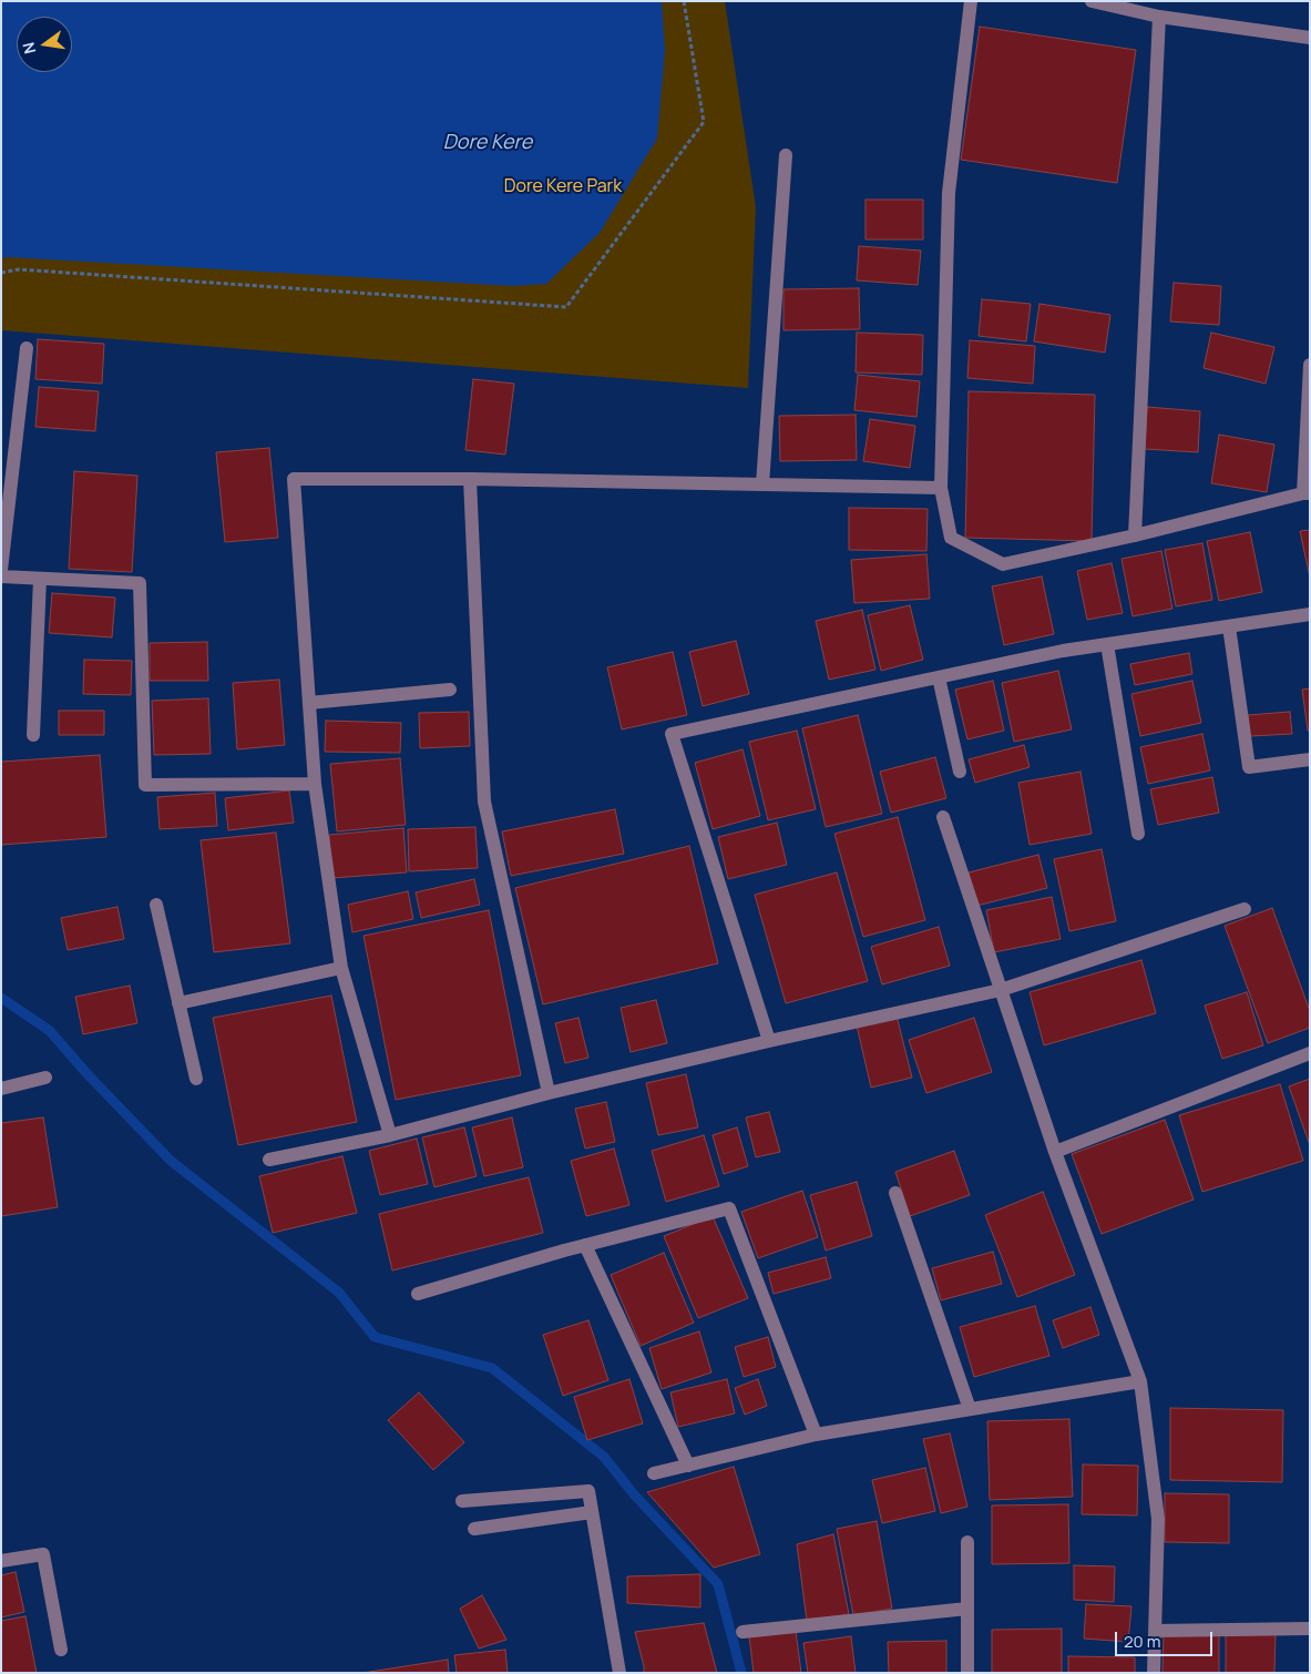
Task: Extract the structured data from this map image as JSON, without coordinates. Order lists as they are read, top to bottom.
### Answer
{
  "water": ["Dore Kere"],
  "parks": ["Dore Kere Park"],
  "scale_bar": "20 m",
  "north": "left"
}
